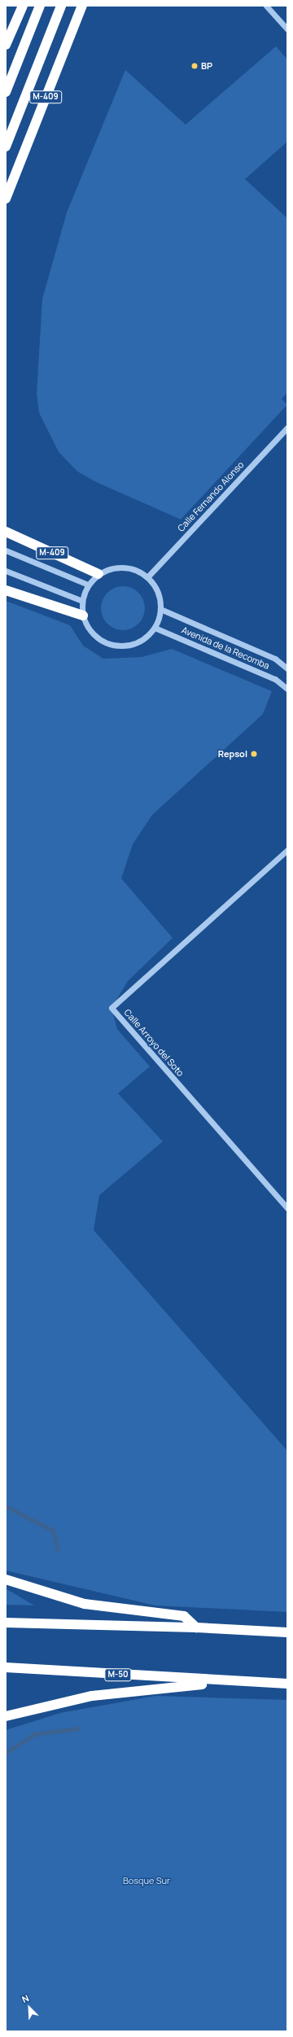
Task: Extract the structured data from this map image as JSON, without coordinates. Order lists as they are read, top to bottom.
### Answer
{
  "streets": {
    "highway": ["M-409", "M-50"],
    "street": ["Calle Fernando Alonso", "Avenida de la Recomba", "Calle Arroyo del Soto"]
  },
  "crossings": [
    ["M-409", "Calle Fernando Alonso"],
    ["M-409", "Avenida de la Recomba"],
    ["Calle Fernando Alonso", "Avenida de la Recomba"]
  ],
  "parks": ["Bosque Sur"],
  "places": ["BP", "Repsol"],
  "north": "top left"
}
